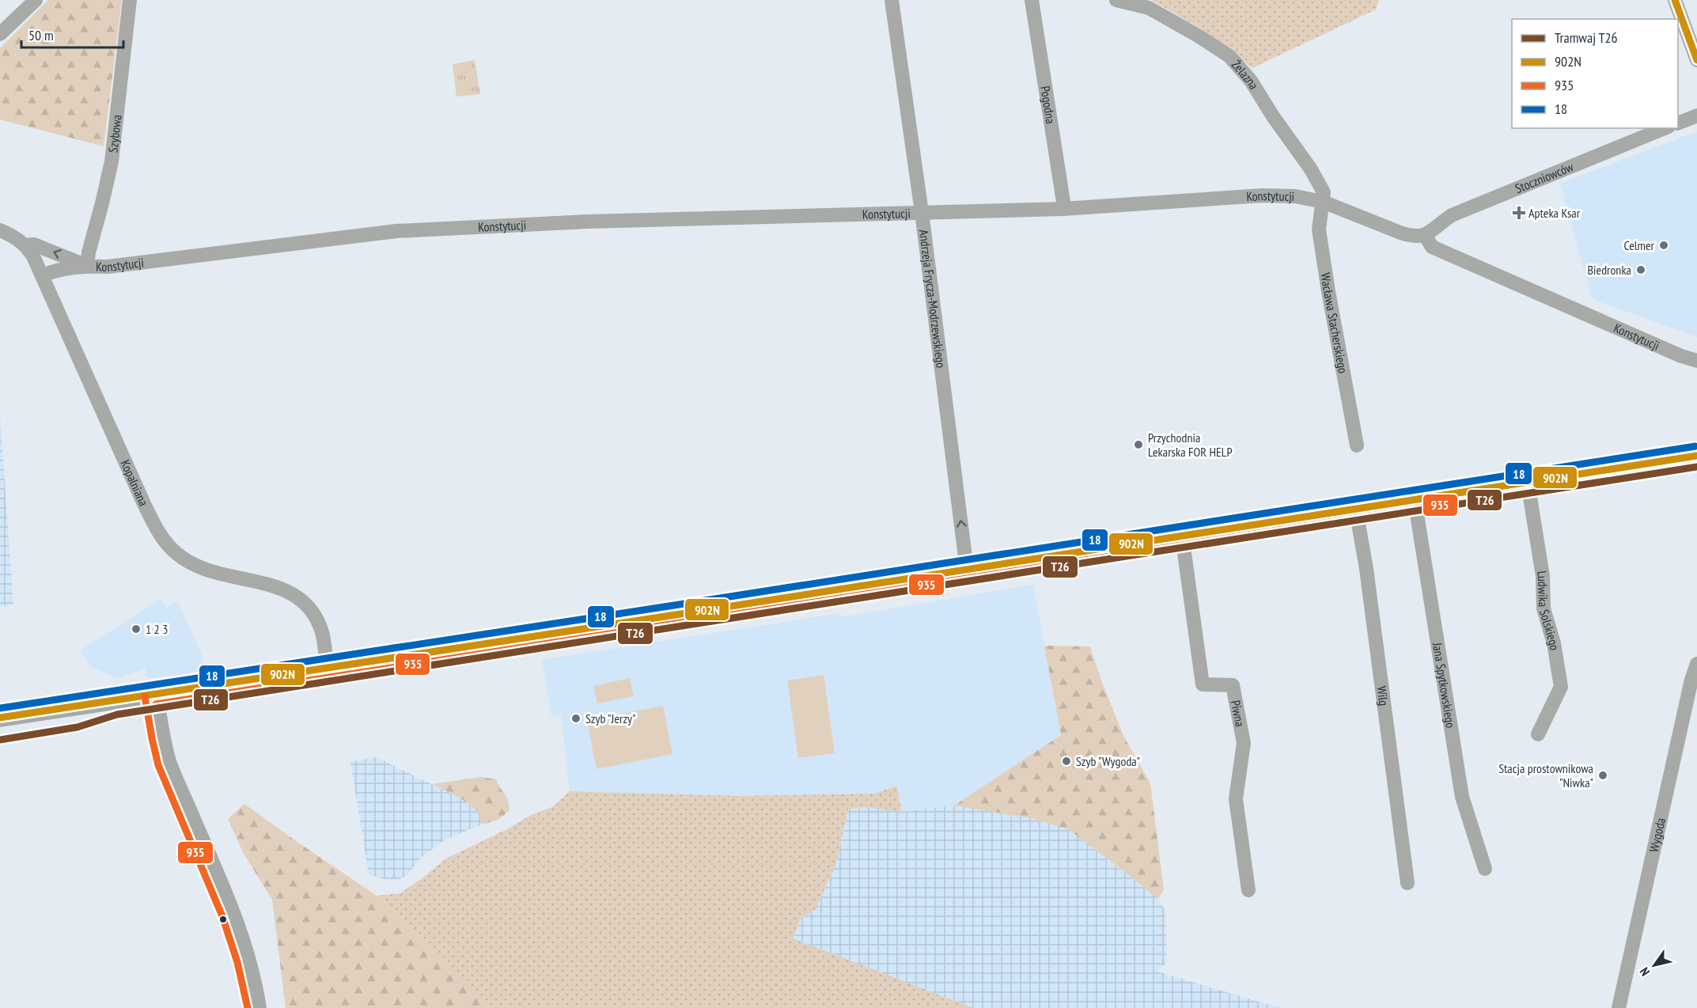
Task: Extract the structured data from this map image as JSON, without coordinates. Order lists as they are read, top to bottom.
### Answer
{
  "streets": {
    "street": [
      "Żelazna",
      "Pogodna",
      "Szybowa",
      "Stoczniowców",
      "Konstytucji",
      "Andrzeja Frycza-Modrzewskiego",
      "Wacława Stacherskiego",
      "Kopalniana",
      "Ludwika Solskiego",
      "Jana Spytkowskiego",
      "Wilg",
      "Piwna",
      "Wygoda"
    ]
  },
  "crossings": [
    ["Żelazna", "Konstytucji"],
    ["Żelazna", "Wacława Stacherskiego"],
    ["Pogodna", "Konstytucji"],
    ["Szybowa", "Konstytucji"],
    ["Stoczniowców", "Konstytucji"],
    ["Konstytucji", "Andrzeja Frycza-Modrzewskiego"],
    ["Konstytucji", "Wacława Stacherskiego"],
    ["Konstytucji", "Kopalniana"]
  ],
  "one_way": ["Andrzeja Frycza-Modrzewskiego"],
  "places": {
    "health": ["Apteka Ksar"],
    "other": [
      "Celmer",
      "Biedronka",
      "Przychodnia Lekarska FOR HELP",
      "1 2 3",
      "Szyb \"Jerzy\"",
      "Szyb \"Wygoda\"",
      "Stacja prostownikowa \"Niwka\""
    ]
  },
  "lines": [
    "transit line 902N",
    "transit line 18",
    "transit line 935",
    "tram line T26"
  ],
  "legend": [
    "Tramwaj T26",
    "902N",
    "935",
    "18"
  ],
  "scale_bar": "50 m",
  "north": "bottom left"
}
